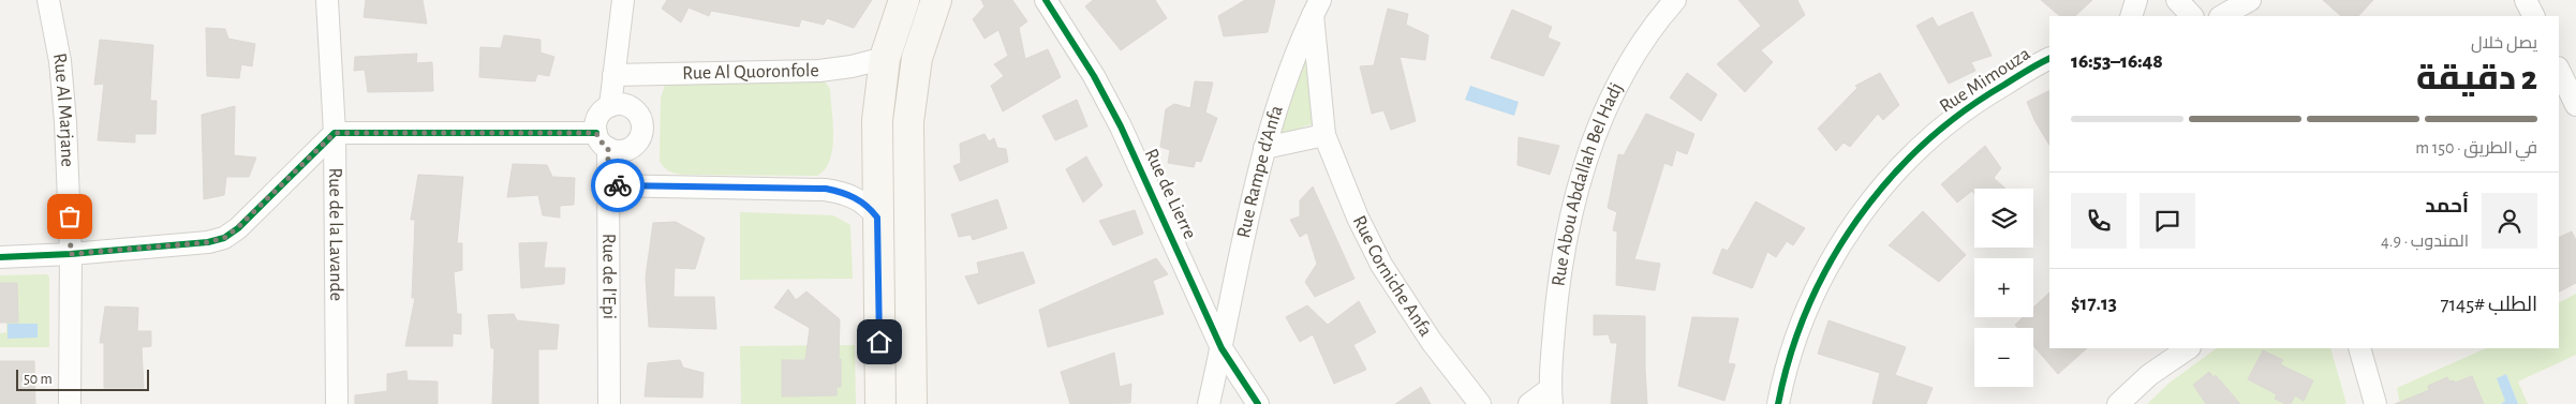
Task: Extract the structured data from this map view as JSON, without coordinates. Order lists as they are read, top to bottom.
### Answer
{
  "streets": {
    "street": [
      "Rue Al Quoronfole",
      "Rue Mimouza",
      "Rue Al Marjane",
      "Rue Rampe d'Anfa",
      "Rue Abou Abdallah Bel Hadj",
      "Rue de Lierre",
      "Rue de la Lavande",
      "Rue Corniche Anfa",
      "Rue de l'Epi"
    ]
  },
  "crossings": [
    ["Rue Rampe d'Anfa", "Rue de Lierre"],
    ["Rue Rampe d'Anfa", "Rue Corniche Anfa"]
  ],
  "scale_bar": "50 m",
  "page": {
    "heading": ["2 دقيقة", "يصل خلال", "16:48–16:53"],
    "panel": [
      "أحمد",
      "المندوب · 4.9",
      "الطلب #7145",
      "$17.13"
    ],
    "bar": "في الطريق · 150 m",
    "map_buttons": ["+", "−"],
    "scale": "50 m"
  }
}
